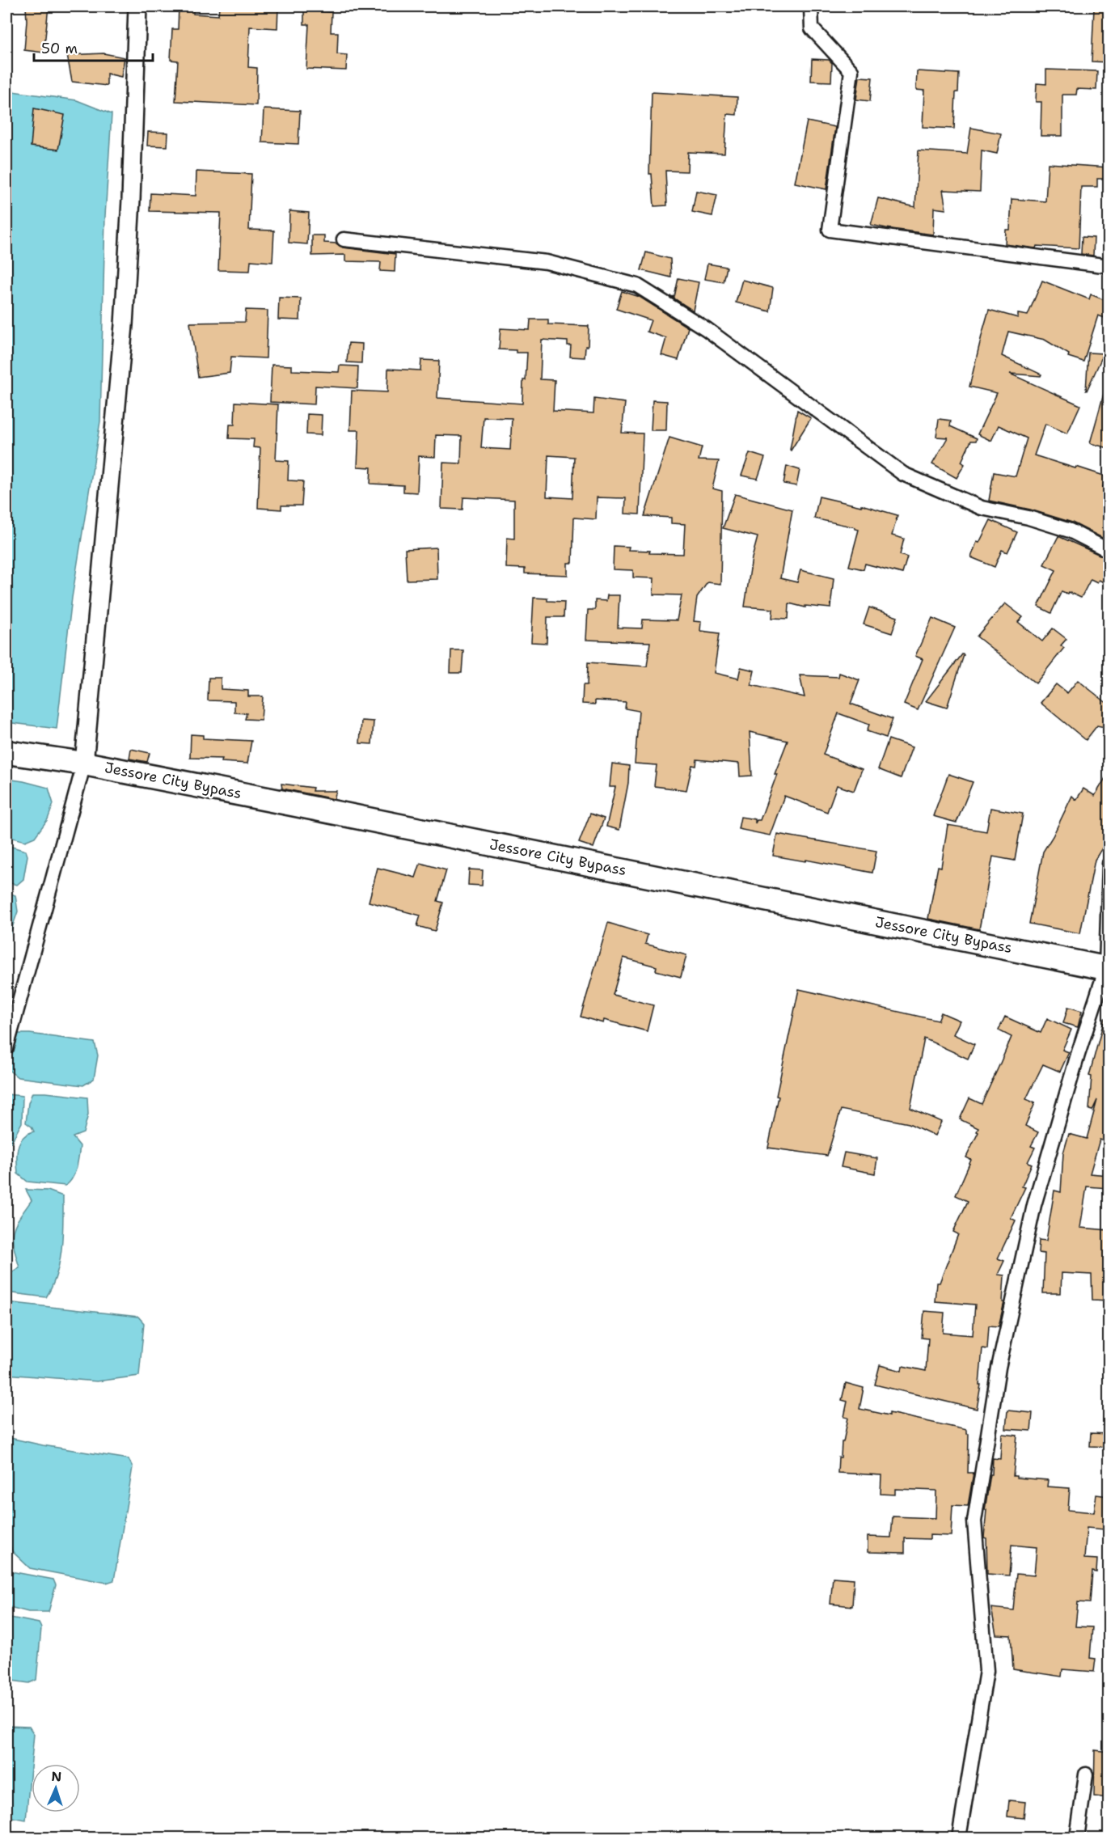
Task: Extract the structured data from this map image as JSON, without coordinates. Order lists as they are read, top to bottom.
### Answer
{
  "streets": {
    "highway": ["Jessore City Bypass"]
  },
  "scale_bar": "50 m",
  "north": "top"
}
